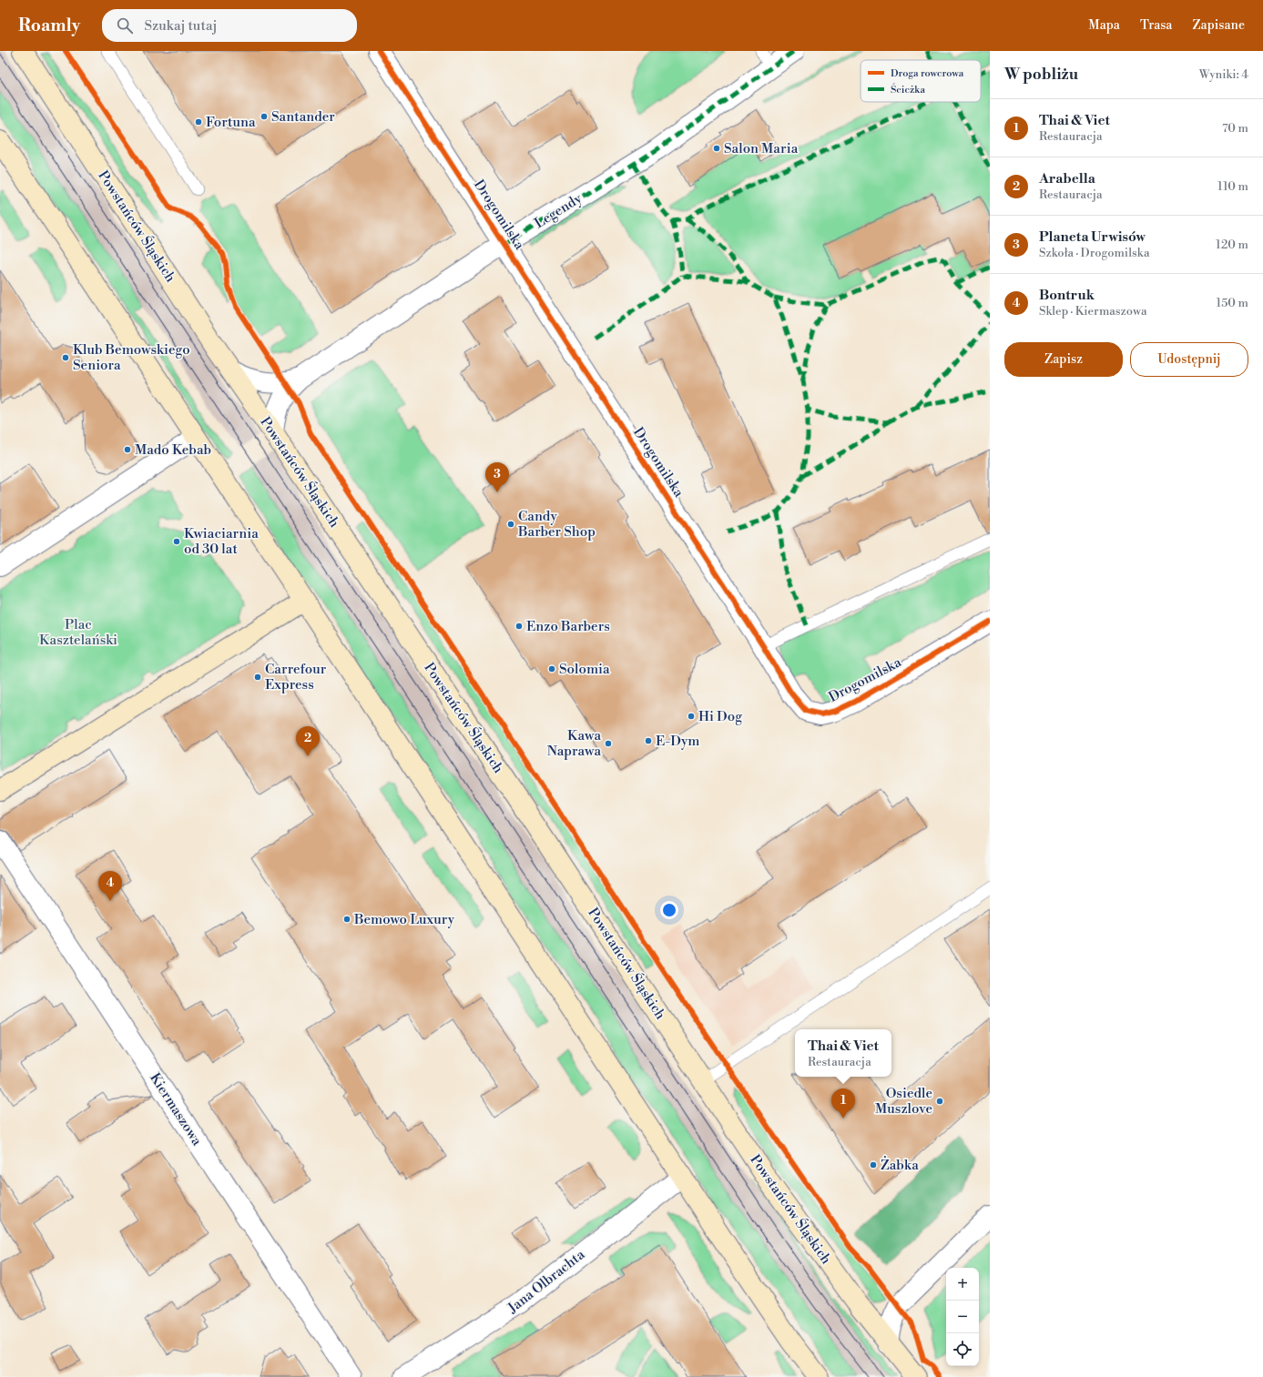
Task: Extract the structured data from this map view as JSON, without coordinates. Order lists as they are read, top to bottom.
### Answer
{
  "streets": {
    "main road": ["Powstańców Śląskich"],
    "street": [
      "Legendy",
      "Drogomilska",
      "Kiermaszowa",
      "Jana Olbrachta"
    ]
  },
  "crossings": [
    ["Legendy", "Drogomilska"],
    ["Legendy", "Powstańców Śląskich"]
  ],
  "parks": ["Plac Kasztelański"],
  "places": [
    "Santander",
    "Fortuna",
    "Salon Maria",
    "Klub Bemowskiego Seniora",
    "Mado Kebab",
    "Candy Barber Shop",
    "Kwiaciarnia od 30 lat",
    "Enzo Barbers",
    "Solomia",
    "Carrefour Express",
    "Hi Dog",
    "E-Dym",
    "Kawa Naprawa",
    "Bemowo Luxury",
    "Osiedle Muszlove",
    "Żabka"
  ],
  "legend": ["Droga rowerowa", "Ścieżka"],
  "page": {
    "header": "Roamly",
    "search": "Szukaj tutaj",
    "nav": ["Mapa", "Trasa", "Zapisane"],
    "heading": ["W pobliżu", "Wyniki: 4"],
    "list": [
      {
        "mark": "1",
        "name": "Thai & Viet",
        "note": "Restauracja",
        "value": "70 m"
      },
      {
        "mark": "2",
        "name": "Arabella",
        "note": "Restauracja",
        "value": "110 m"
      },
      {
        "mark": "3",
        "name": "Planeta Urwisów",
        "note": "Szkoła · Drogomilska",
        "value": "120 m"
      },
      {
        "mark": "4",
        "name": "Bontruk",
        "note": "Sklep · Kiermaszowa",
        "value": "150 m"
      }
    ],
    "buttons": ["Zapisz", "Udostępnij"],
    "pins": [
      "3",
      "2",
      "4",
      "1"
    ],
    "popup": ["Thai & Viet", "Restauracja"],
    "map_buttons": ["+", "−"]
  }
}
